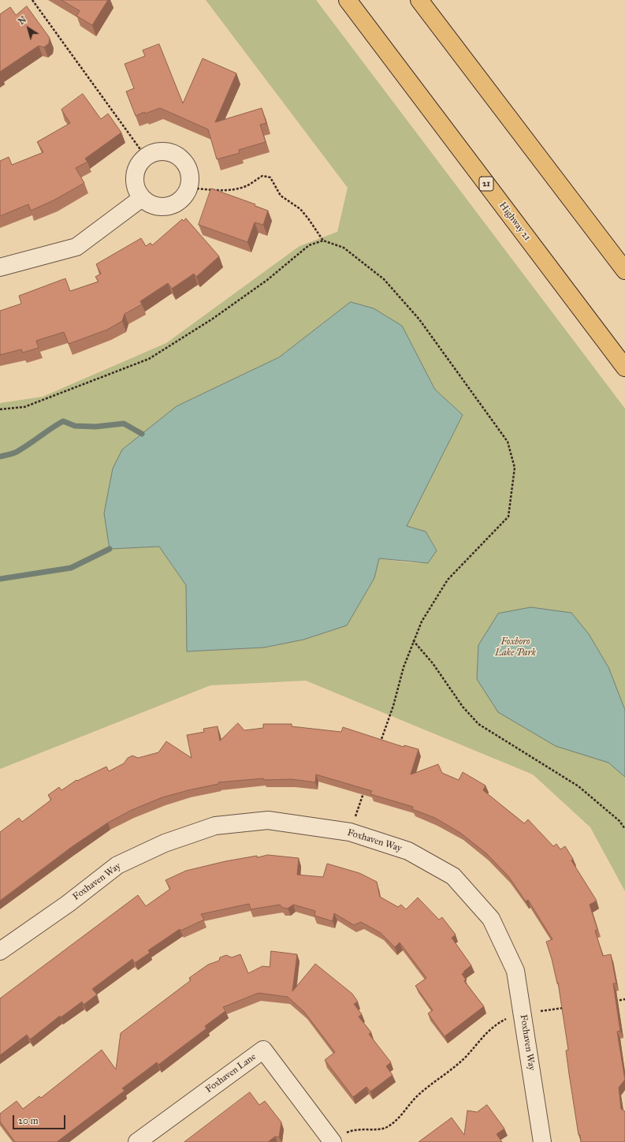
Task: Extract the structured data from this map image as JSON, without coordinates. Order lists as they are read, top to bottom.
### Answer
{
  "streets": {
    "main road": ["21", "Highway 21"],
    "street": ["Foxhaven Way", "Foxhaven Lane"]
  },
  "parks": ["Foxboro Lake Park"],
  "scale_bar": "20 m",
  "north": "top left"
}
